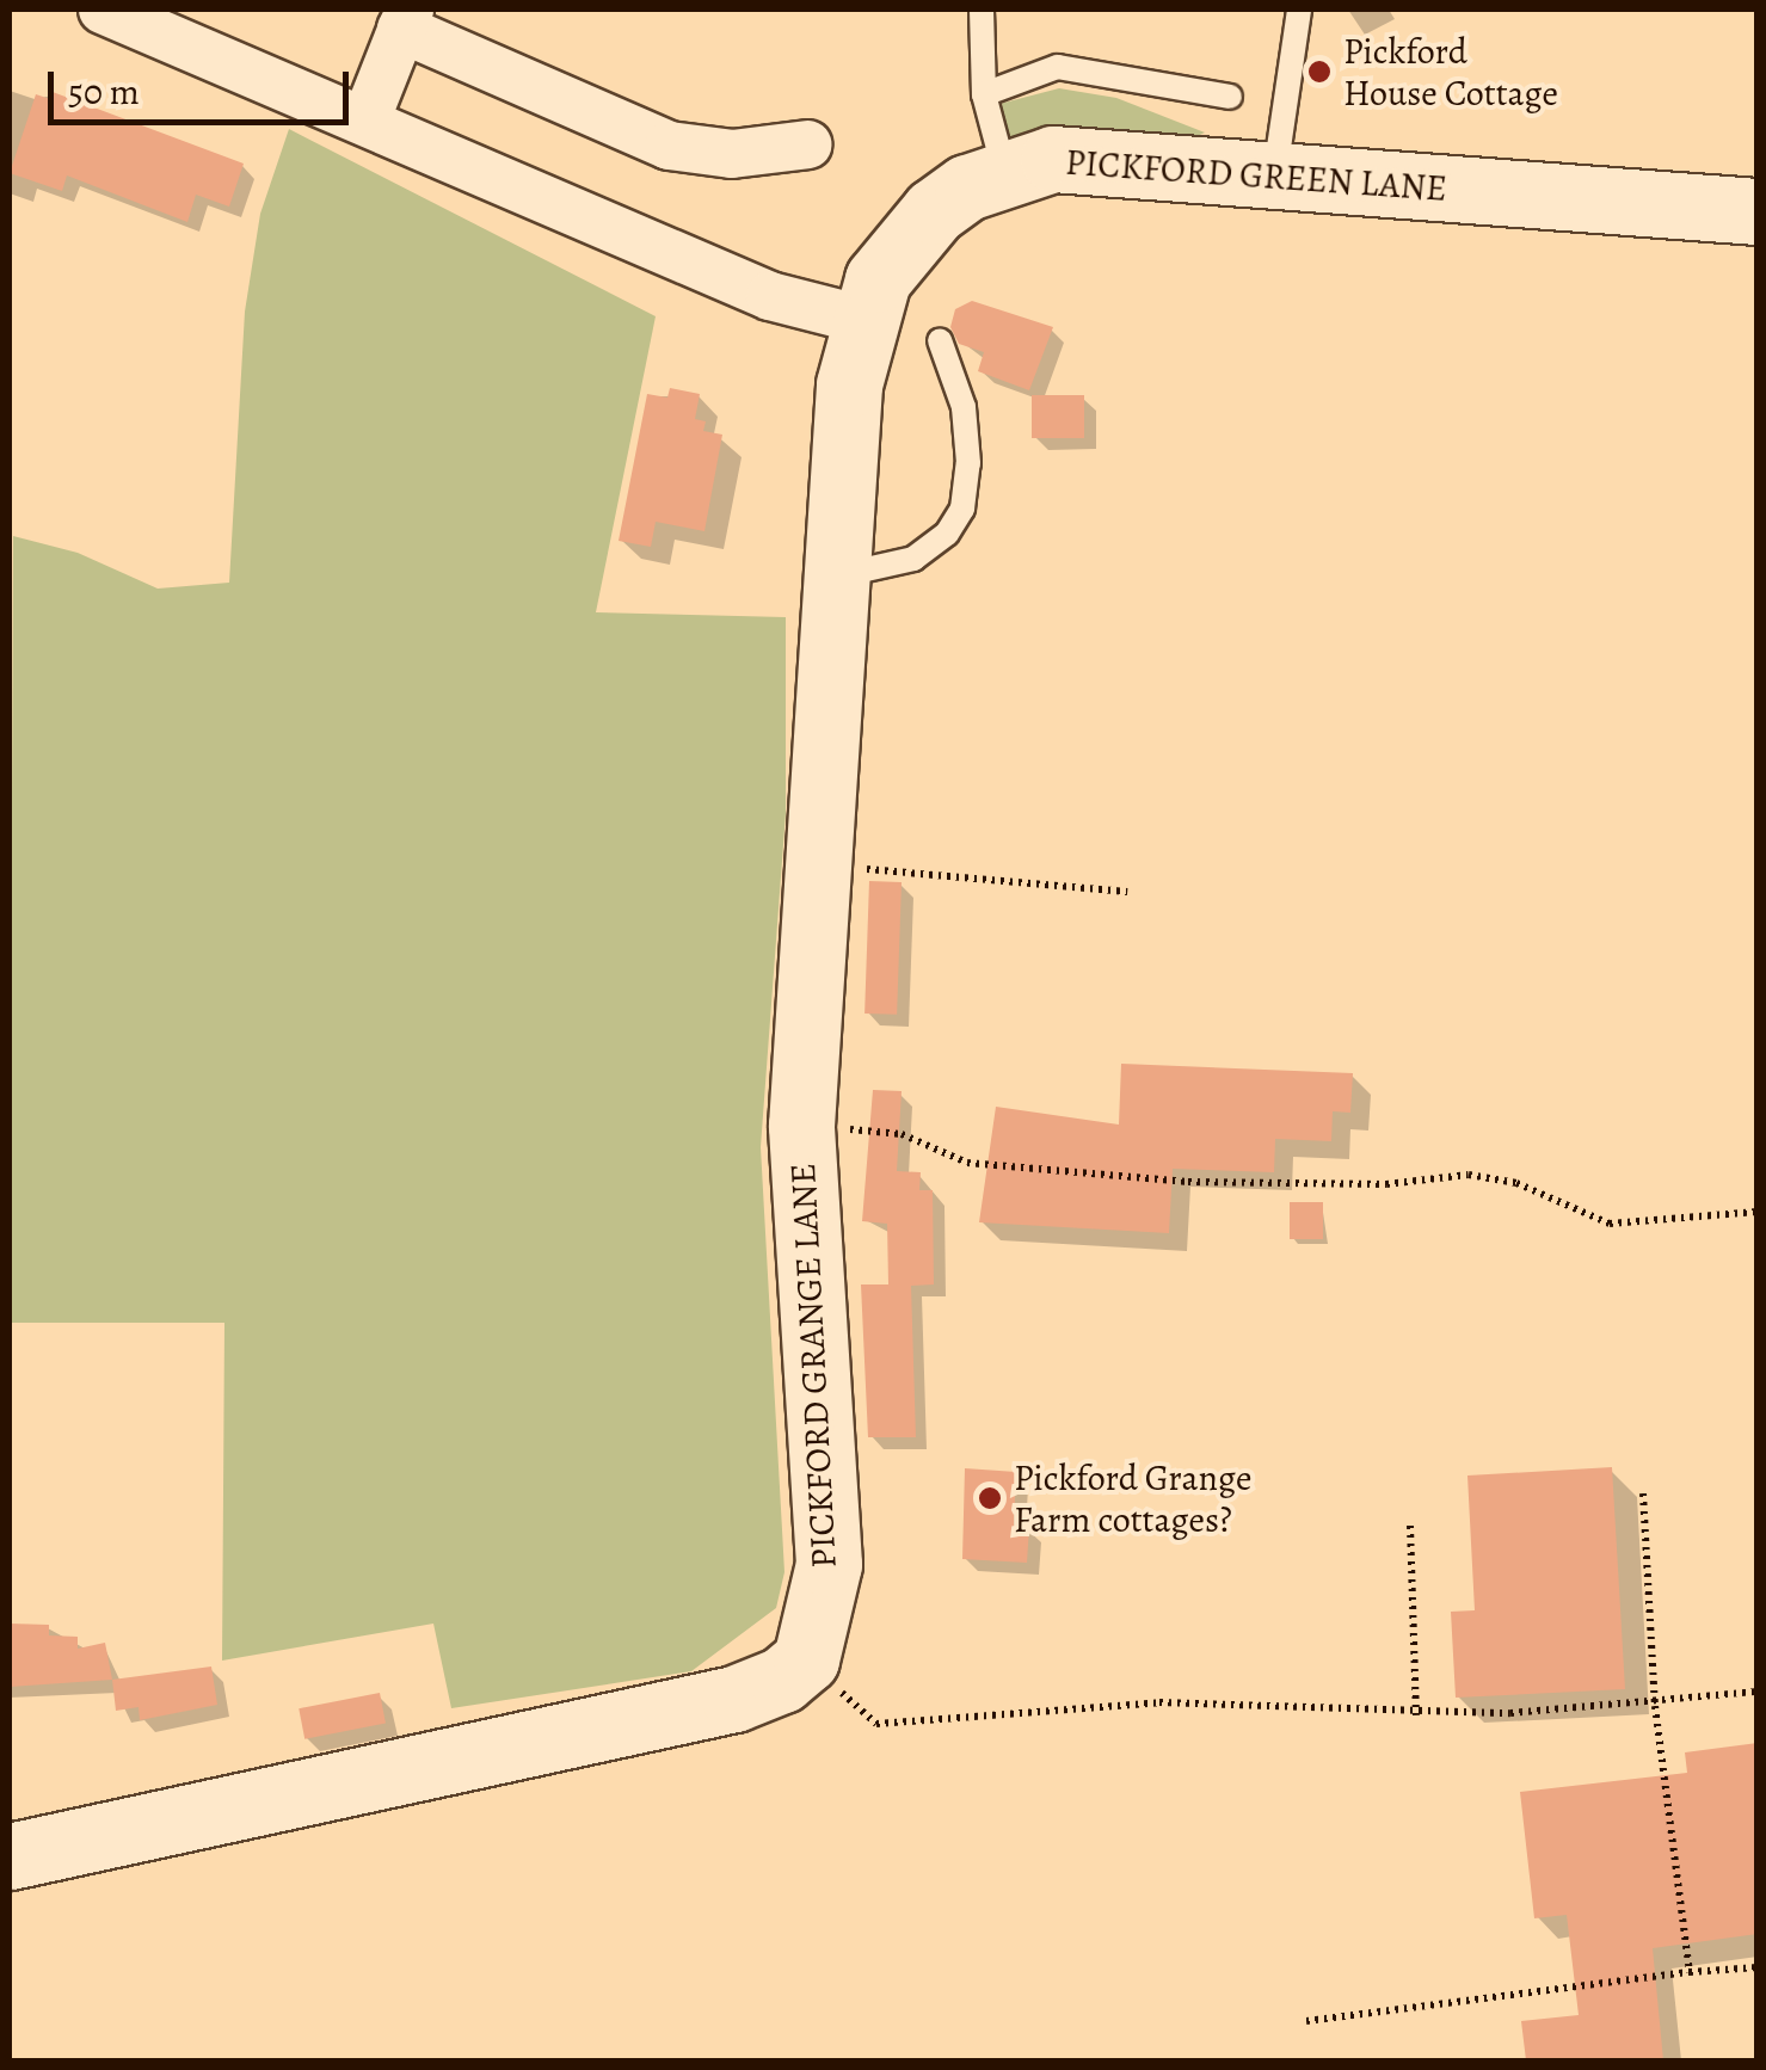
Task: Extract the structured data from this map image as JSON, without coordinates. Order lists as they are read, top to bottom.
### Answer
{
  "streets": {
    "street": ["PICKFORD GREEN LANE", "PICKFORD GRANGE LANE"]
  },
  "crossings": [
    ["PICKFORD GREEN LANE", "PICKFORD GRANGE LANE"]
  ],
  "places": ["Pickford House Cottage", "Pickford Grange Farm cottages?"],
  "scale_bar": "50 m"
}
